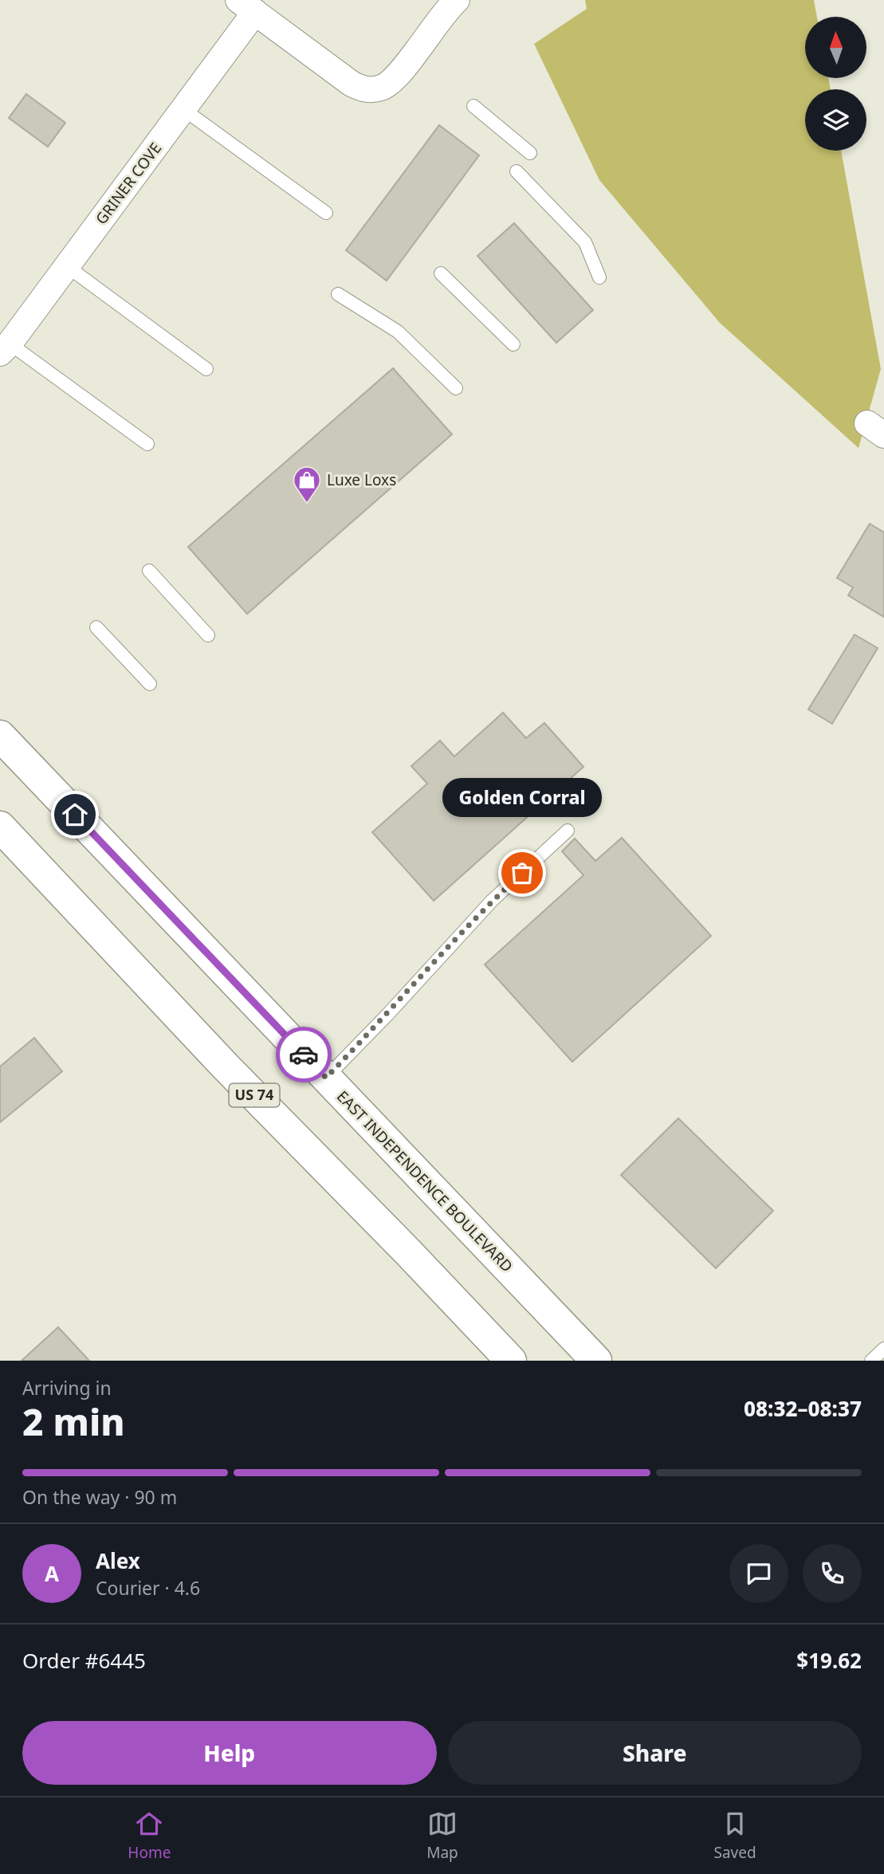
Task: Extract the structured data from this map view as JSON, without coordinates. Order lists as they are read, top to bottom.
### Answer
{
  "streets": {
    "highway": ["US 74", "EAST INDEPENDENCE BOULEVARD"],
    "street": ["GRINER COVE"]
  },
  "places": {
    "shop": ["Luxe Loxs"],
    "other": ["Golden Corral"]
  },
  "north": "top",
  "page": {
    "bubble": "Golden Corral",
    "heading": ["2 min", "Arriving in", "08:32–08:37"],
    "panel": [
      "Alex",
      "Courier · 4.6",
      "Order #6445",
      "$19.62"
    ],
    "bar": "On the way · 90 m",
    "round": "A",
    "buttons": ["Help", "Share"],
    "tabs": ["Home", "Map", "Saved"]
  }
}
